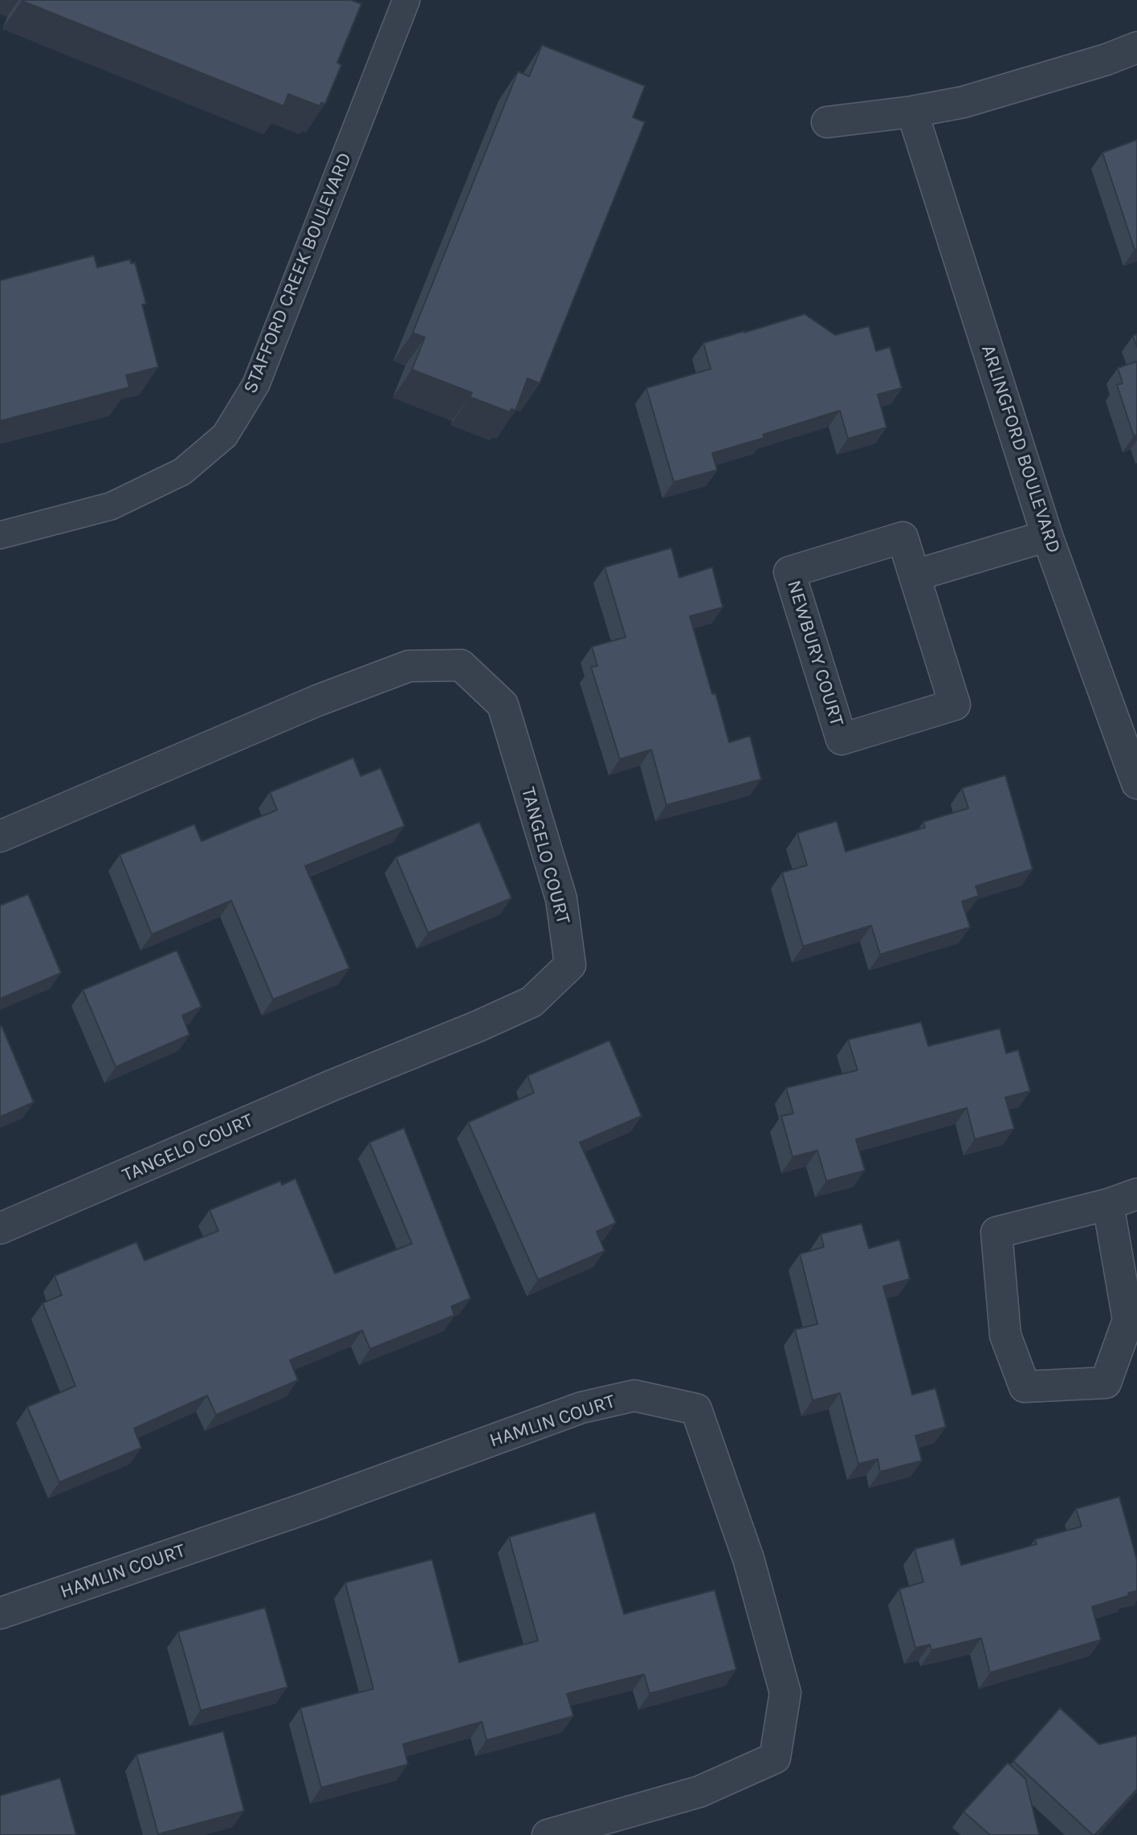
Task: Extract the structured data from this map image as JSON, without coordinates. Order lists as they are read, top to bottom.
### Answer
{
  "streets": {
    "street": [
      "ARLINGFORD BOULEVARD",
      "NEWBURY COURT",
      "TANGELO COURT",
      "HAMLIN COURT"
    ],
    "lane": ["STAFFORD CREEK BOULEVARD"]
  }
}
